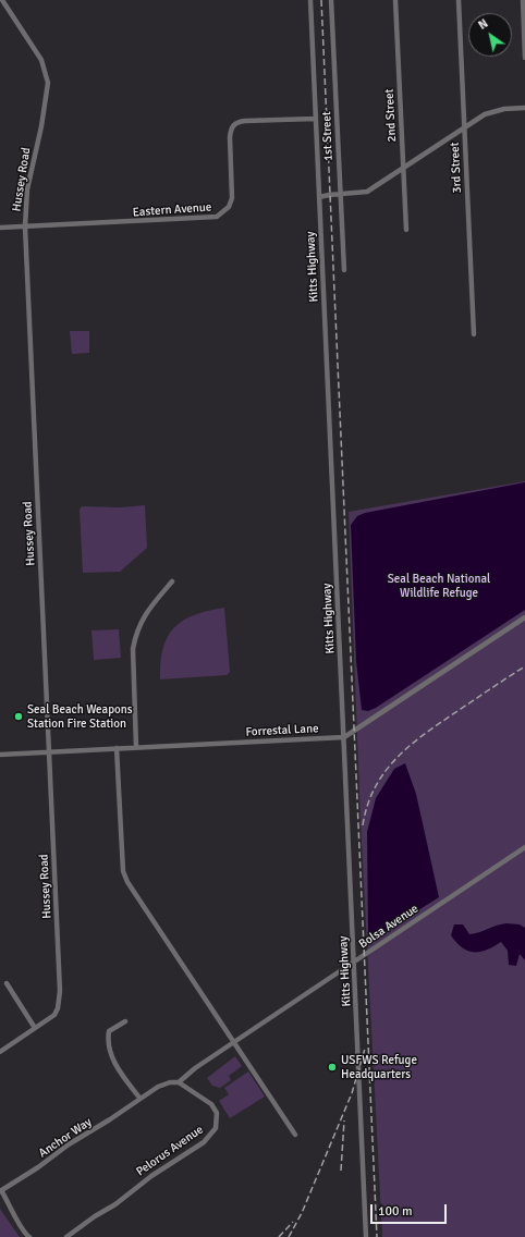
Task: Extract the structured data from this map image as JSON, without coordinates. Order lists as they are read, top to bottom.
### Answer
{
  "streets": {
    "street": [
      "2nd Street",
      "1st Street",
      "3rd Street",
      "Hussey Road",
      "Eastern Avenue",
      "Kitts Highway",
      "Forrestal Lane",
      "Bolsa Avenue",
      "Anchor Way",
      "Pelorus Avenue"
    ]
  },
  "crossings": [
    ["Hussey Road", "Eastern Avenue"],
    ["Hussey Road", "Forrestal Lane"],
    ["Eastern Avenue", "Kitts Highway"],
    ["Kitts Highway", "Forrestal Lane"],
    ["Kitts Highway", "Bolsa Avenue"],
    ["Bolsa Avenue", "Pelorus Avenue"]
  ],
  "parks": ["Seal Beach National Wildlife Refuge"],
  "places": ["Seal Beach Weapons Station Fire Station", "USFWS Refuge Headquarters"],
  "scale_bar": "100 m",
  "north": "top left"
}
